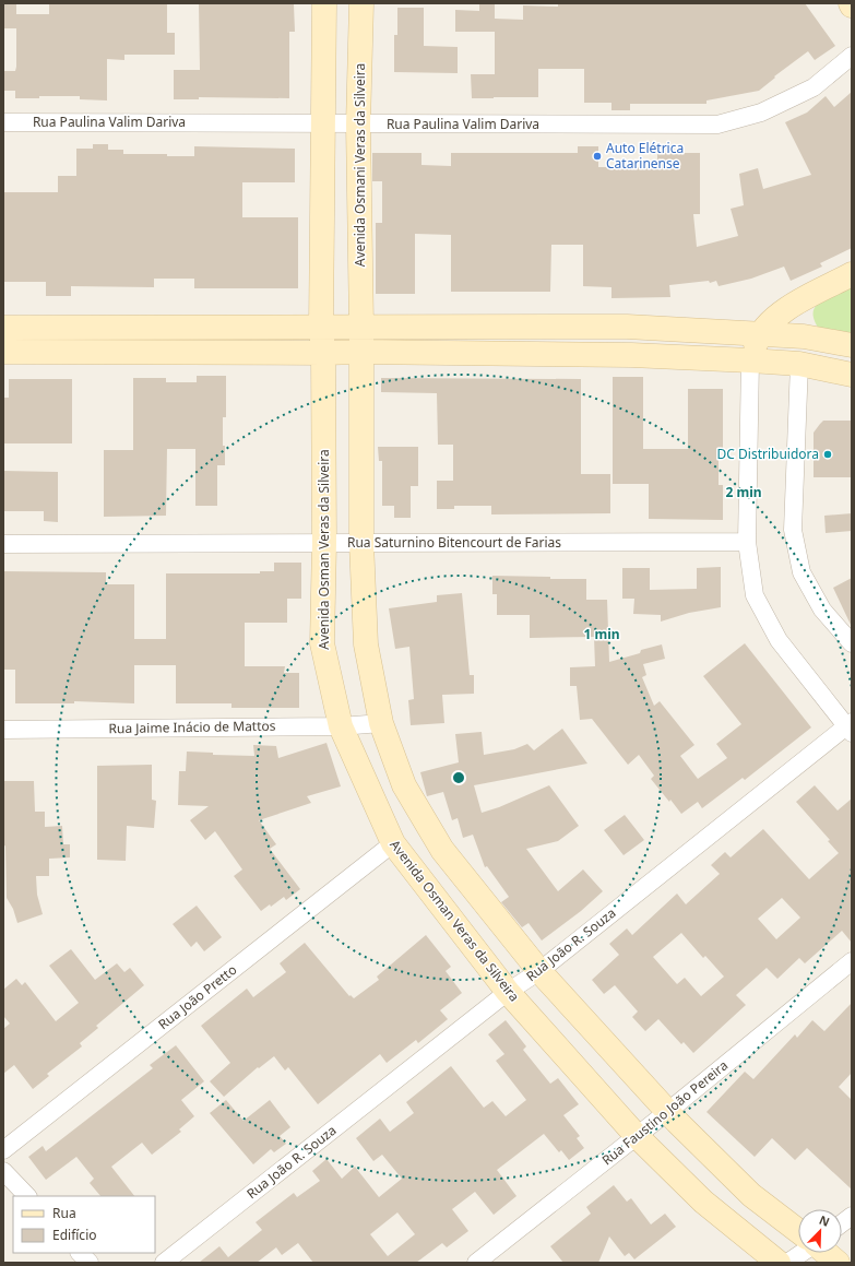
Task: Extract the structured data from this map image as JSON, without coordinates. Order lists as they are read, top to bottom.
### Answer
{
  "streets": {
    "main road": ["Avenida Osmani Veras da Silveira", "Avenida Osman Veras da Silveira"],
    "street": [
      "Rua Paulina Valim Dariva",
      "Rua Saturnino Bitencourt de Farias",
      "Rua Jaime Inácio de Mattos",
      "Rua João R. Souza",
      "Rua João Pretto",
      "Rua Faustino João Pereira"
    ]
  },
  "crossings": [
    ["Rua Paulina Valim Dariva", "Avenida Osmani Veras da Silveira"],
    ["Rua Saturnino Bitencourt de Farias", "Avenida Osman Veras da Silveira"],
    ["Avenida Osman Veras da Silveira", "Rua Jaime Inácio de Mattos"],
    ["Avenida Osman Veras da Silveira", "Rua João R. Souza"],
    ["Avenida Osman Veras da Silveira", "Rua João Pretto"],
    ["Avenida Osman Veras da Silveira", "Rua Faustino João Pereira"]
  ],
  "places": ["Auto Elétrica Catarinense", "DC Distribuidora"],
  "legend": ["Rua", "Edifício"],
  "north": "top right",
  "rings": ["2 min", "1 min"]
}
